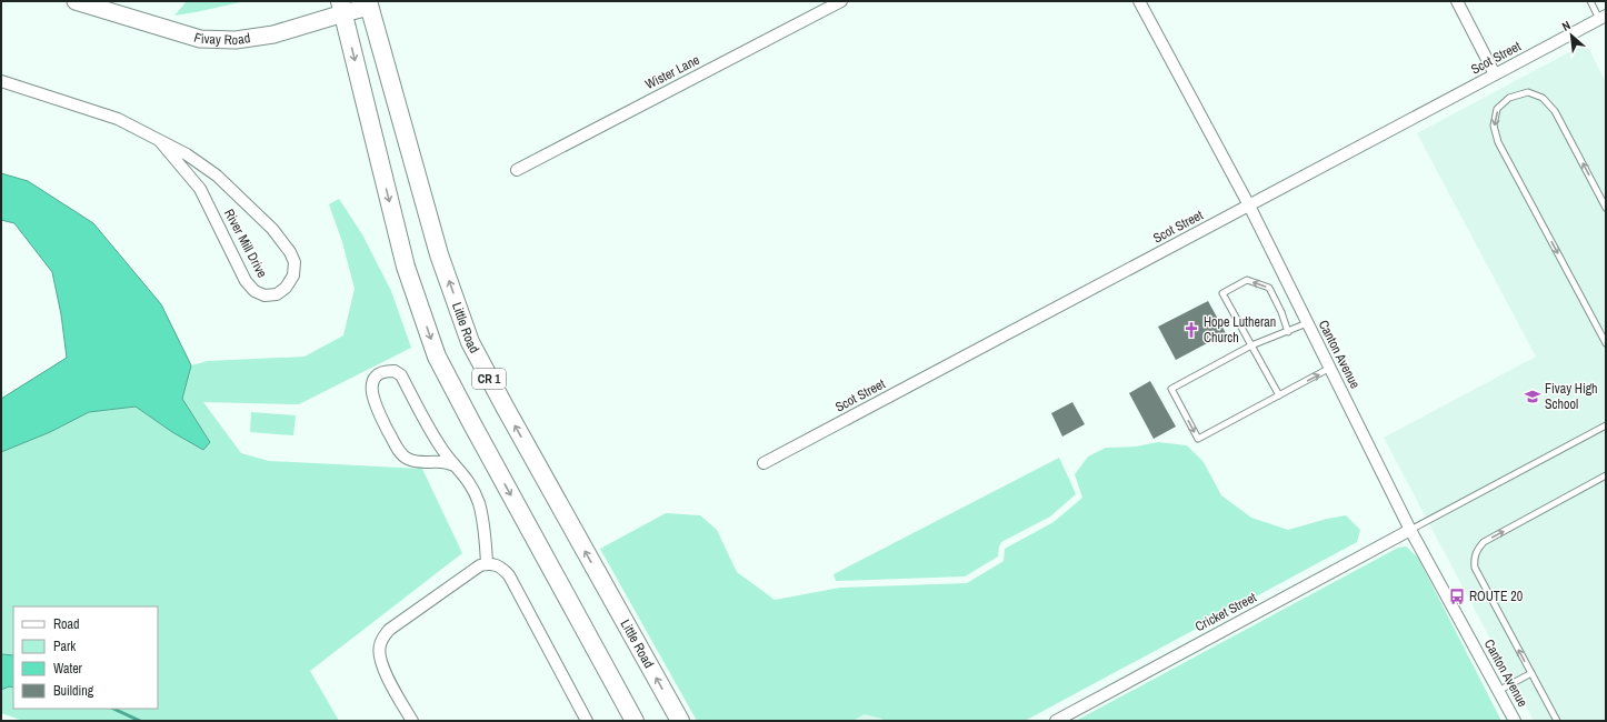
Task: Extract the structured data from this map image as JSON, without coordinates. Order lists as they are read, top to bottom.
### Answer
{
  "streets": {
    "main road": ["Little Road", "CR 1"],
    "street": [
      "Fivay Road",
      "Scot Street",
      "Wister Lane",
      "River Mill Drive",
      "Canton Avenue",
      "Cricket Street"
    ]
  },
  "crossings": [
    ["Fivay Road", "Little Road"],
    ["Fivay Road", "CR 1"],
    ["Scot Street", "Canton Avenue"],
    ["Canton Avenue", "Cricket Street"]
  ],
  "places": {
    "church": ["Hope Lutheran Church"],
    "school or university": ["Fivay High School"],
    "bus stop": ["ROUTE 20"]
  },
  "legend": [
    "Road",
    "Park",
    "Water",
    "Building"
  ],
  "north": "top left"
}
